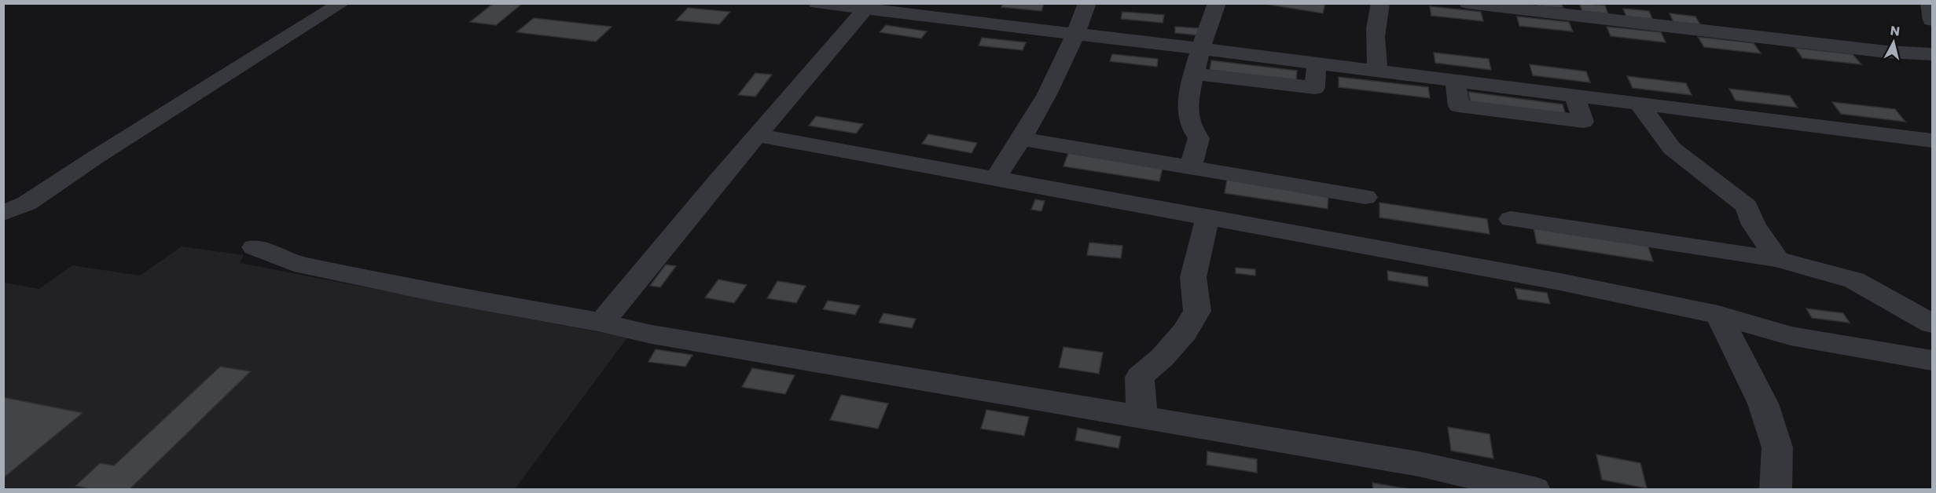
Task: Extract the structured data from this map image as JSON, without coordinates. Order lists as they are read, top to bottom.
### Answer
{
  "north": "top"
}
